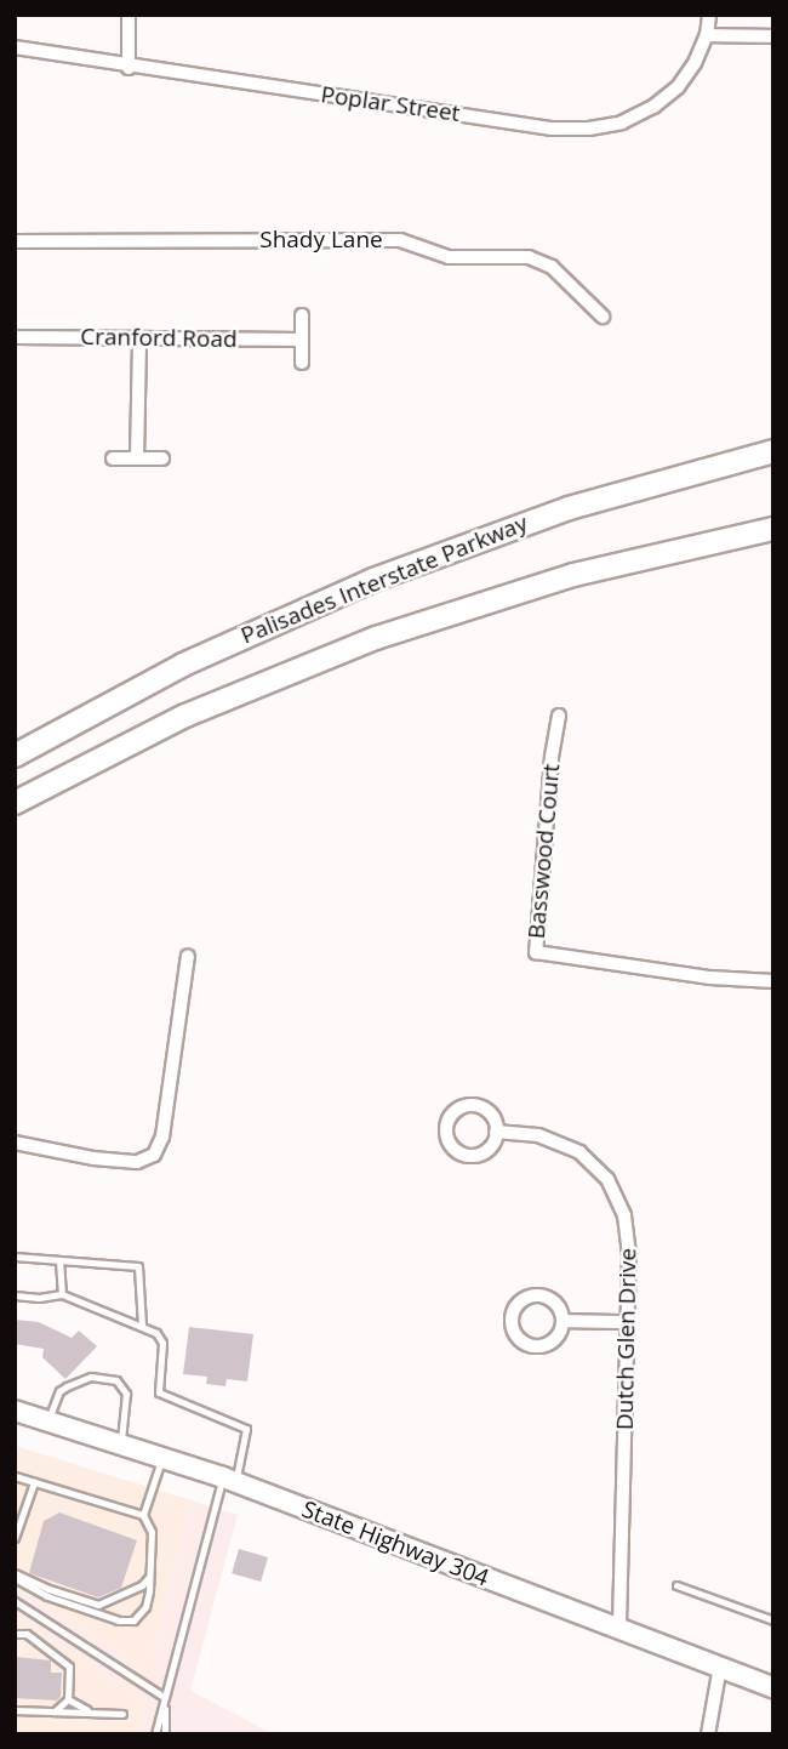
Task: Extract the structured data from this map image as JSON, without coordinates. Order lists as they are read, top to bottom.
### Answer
{
  "streets": {
    "highway": ["Palisades Interstate Parkway"],
    "main road": ["State Highway 304"],
    "street": [
      "Poplar Street",
      "Shady Lane",
      "Cranford Road",
      "Basswood Court",
      "Dutch Glen Drive"
    ]
  },
  "crossings": [
    ["Dutch Glen Drive", "State Highway 304"]
  ]
}
